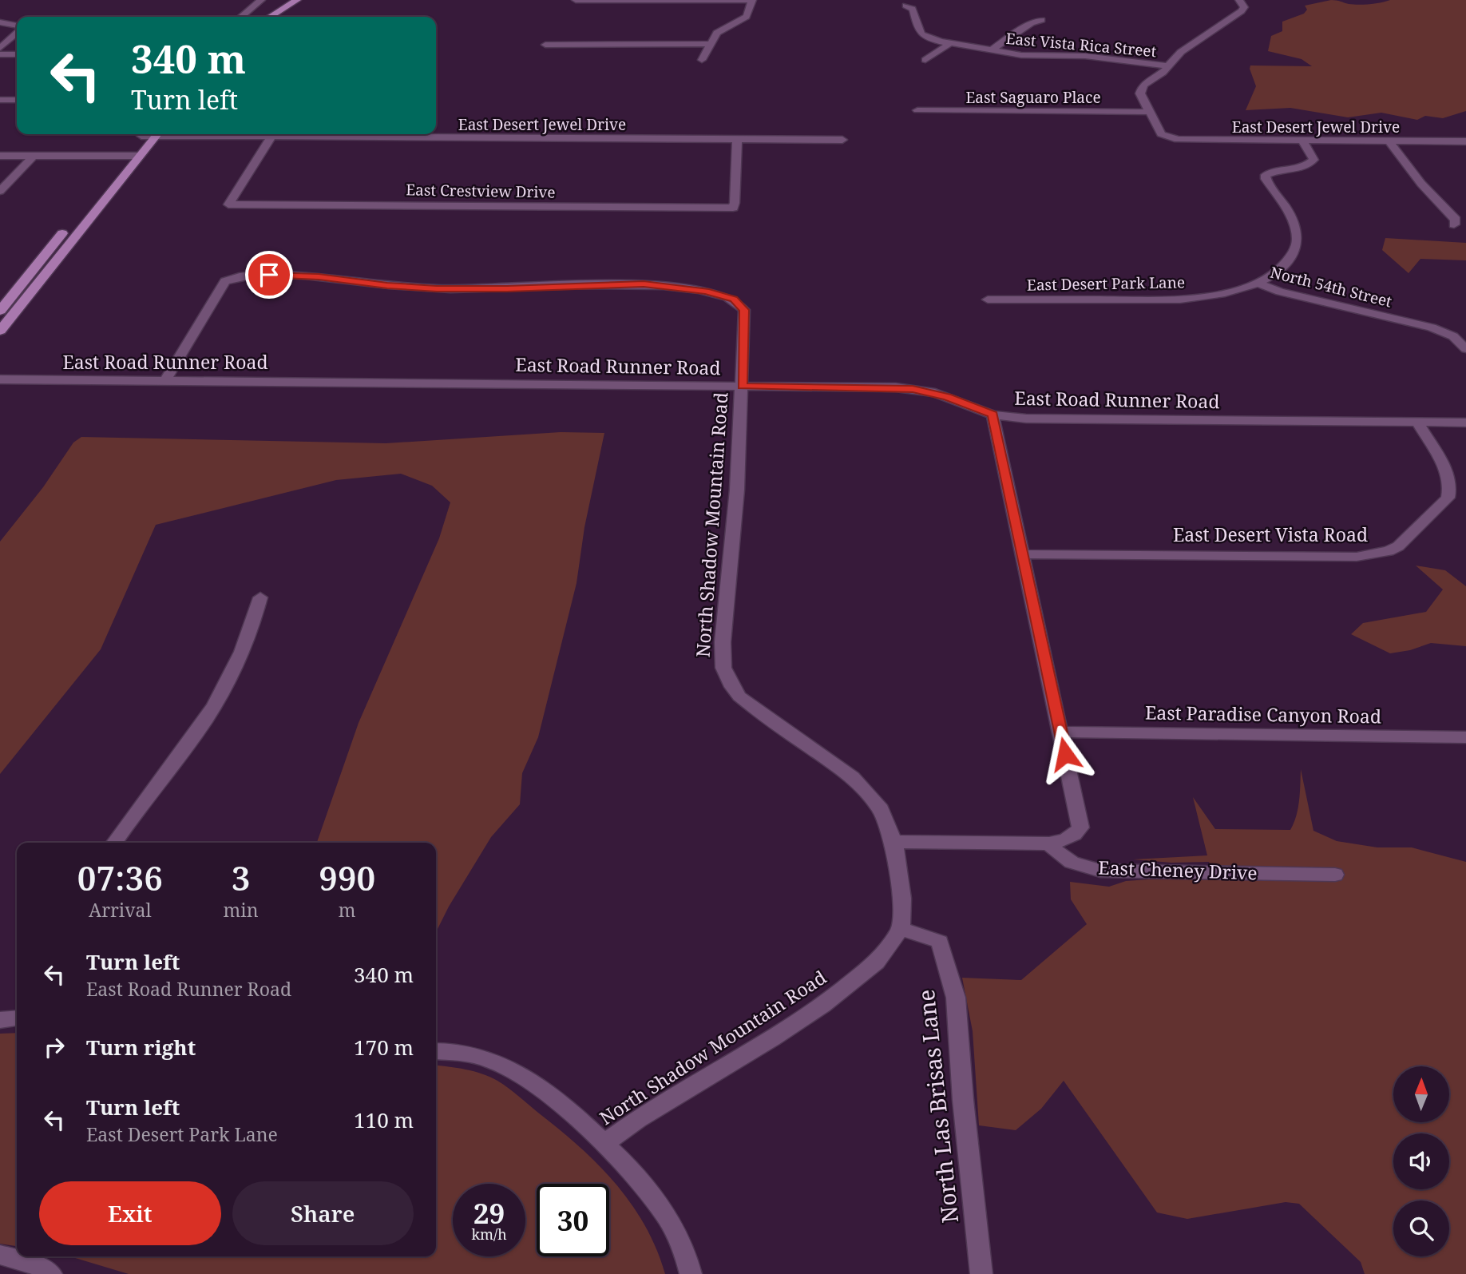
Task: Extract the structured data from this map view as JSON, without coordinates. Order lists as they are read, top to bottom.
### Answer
{
  "streets": {
    "street": [
      "East Vista Rica Street",
      "East Saguaro Place",
      "East Desert Jewel Drive",
      "East Crestview Drive",
      "East Desert Park Lane",
      "North 54th Street",
      "East Road Runner Road",
      "North Shadow Mountain Road",
      "East Desert Vista Road",
      "East Paradise Canyon Road",
      "East Cheney Drive",
      "North Las Brisas Lane"
    ]
  },
  "crossings": [
    ["East Saguaro Place", "East Desert Jewel Drive"],
    ["East Desert Jewel Drive", "East Crestview Drive"],
    ["East Desert Jewel Drive", "North 54th Street"],
    ["East Desert Park Lane", "North 54th Street"],
    ["East Road Runner Road", "North Shadow Mountain Road"],
    ["East Road Runner Road", "East Desert Vista Road"],
    ["North Shadow Mountain Road", "North Las Brisas Lane"]
  ],
  "north": "top",
  "page": {
    "turn": ["340 m", "Turn left"],
    "eta": [
      "07:36",
      "Arrival",
      "3",
      "min",
      "990",
      "m"
    ],
    "list": [
      {
        "name": "Turn left",
        "note": "East Road Runner Road",
        "value": "340 m"
      },
      {
        "name": "Turn right",
        "value": "170 m"
      },
      {
        "name": "Turn left",
        "note": "East Desert Park Lane",
        "value": "110 m"
      }
    ],
    "buttons": ["Exit", "Share"],
    "speed": "29 km/h",
    "limit": "30"
  }
}
